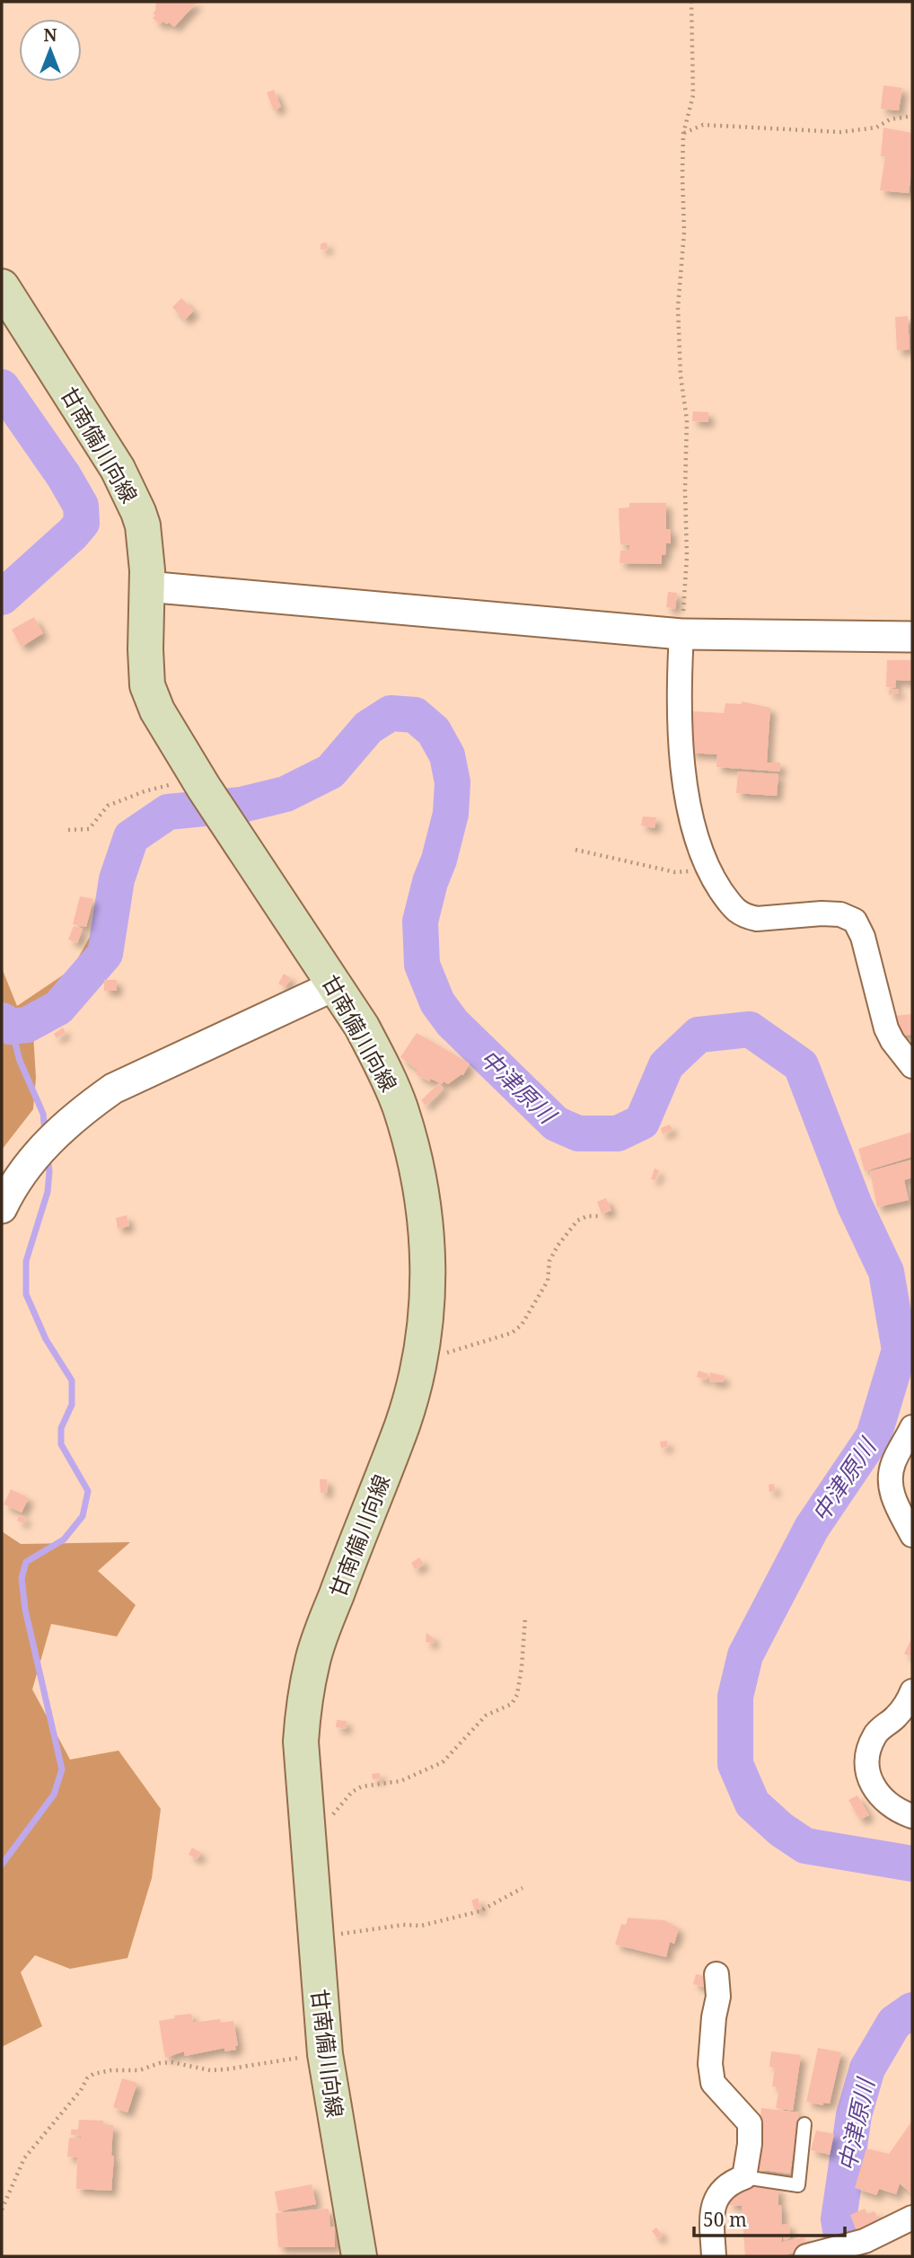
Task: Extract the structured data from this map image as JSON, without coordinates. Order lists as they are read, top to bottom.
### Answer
{
  "streets": {
    "main road": ["甘南備川向線"]
  },
  "water": ["中津原川"],
  "scale_bar": "50 m",
  "north": "top"
}
